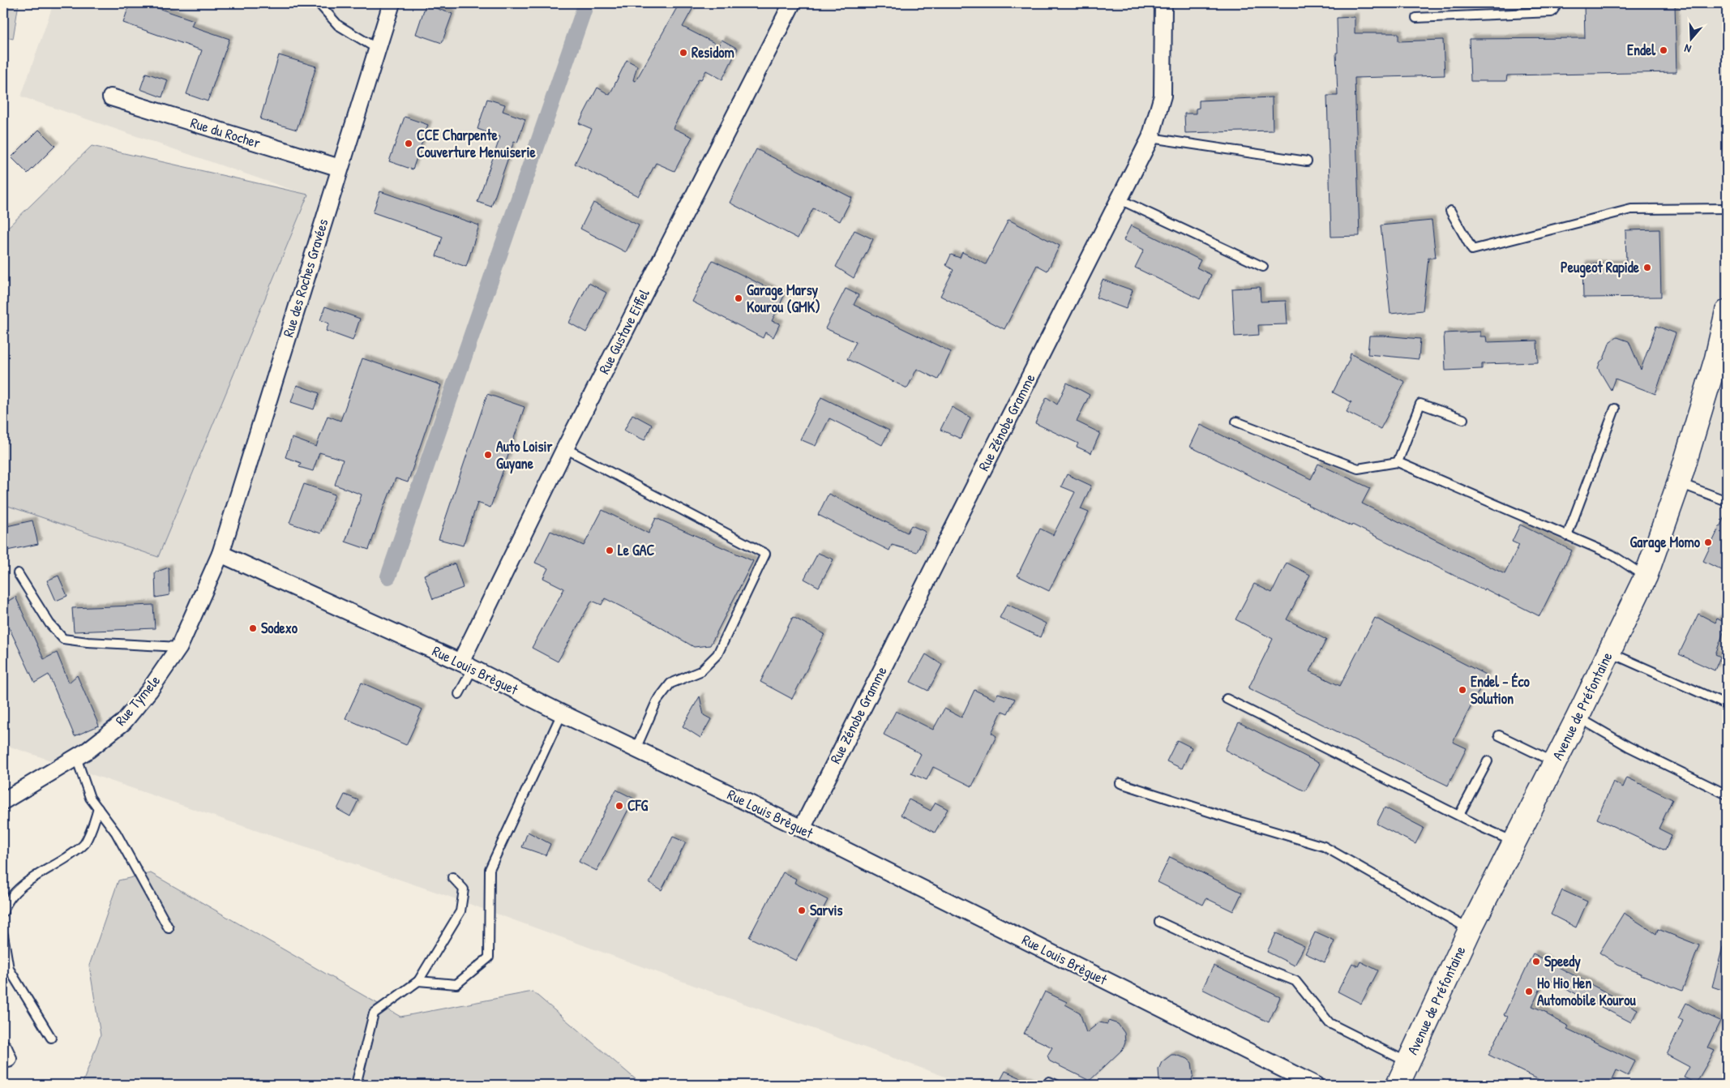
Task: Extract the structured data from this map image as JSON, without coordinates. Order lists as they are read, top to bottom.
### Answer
{
  "streets": {
    "main road": ["Avenue de Préfontaine"],
    "street": [
      "Rue du Rocher",
      "Rue des Roches Gravées",
      "Rue Gustave Eiffel",
      "Rue Zénobe Gramme",
      "Rue Louis Brèguet",
      "Rue Tymele"
    ]
  },
  "crossings": [
    ["Rue du Rocher", "Rue des Roches Gravées"],
    ["Rue des Roches Gravées", "Rue Louis Brèguet"],
    ["Rue des Roches Gravées", "Rue Tymele"],
    ["Rue Gustave Eiffel", "Rue Louis Brèguet"],
    ["Rue Zénobe Gramme", "Rue Louis Brèguet"],
    ["Rue Louis Brèguet", "Rue Tymele"]
  ],
  "places": [
    "Endel",
    "Residom",
    "CCE Charpente Couverture Menuiserie",
    "Peugeot Rapide",
    "Garage Marsy Kourou (GMK)",
    "Auto Loisir Guyane",
    "Garage Momo",
    "Le GAC",
    "Sodexo",
    "Endel - Éco Solution",
    "CFG",
    "Sarvis",
    "Speedy",
    "Ho Hio Hen Automobile Kourou"
  ],
  "north": "bottom"
}
